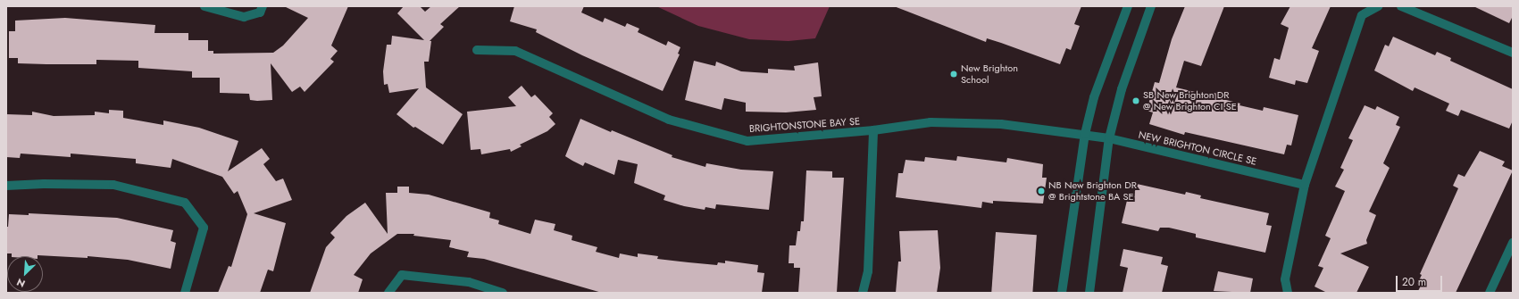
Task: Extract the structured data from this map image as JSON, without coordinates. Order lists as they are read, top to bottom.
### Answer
{
  "streets": {
    "street": ["BRIGHTONSTONE BAY SE", "NEW BRIGHTON CIRCLE SE"]
  },
  "crossings": [
    ["BRIGHTONSTONE BAY SE", "NEW BRIGHTON CIRCLE SE"]
  ],
  "places": ["New Brighton School", "SB New Brighton DR @ New Brighton CI SE", "NB New Brighton DR @ Brightstone BA SE"],
  "scale_bar": "20 m",
  "north": "bottom left"
}
